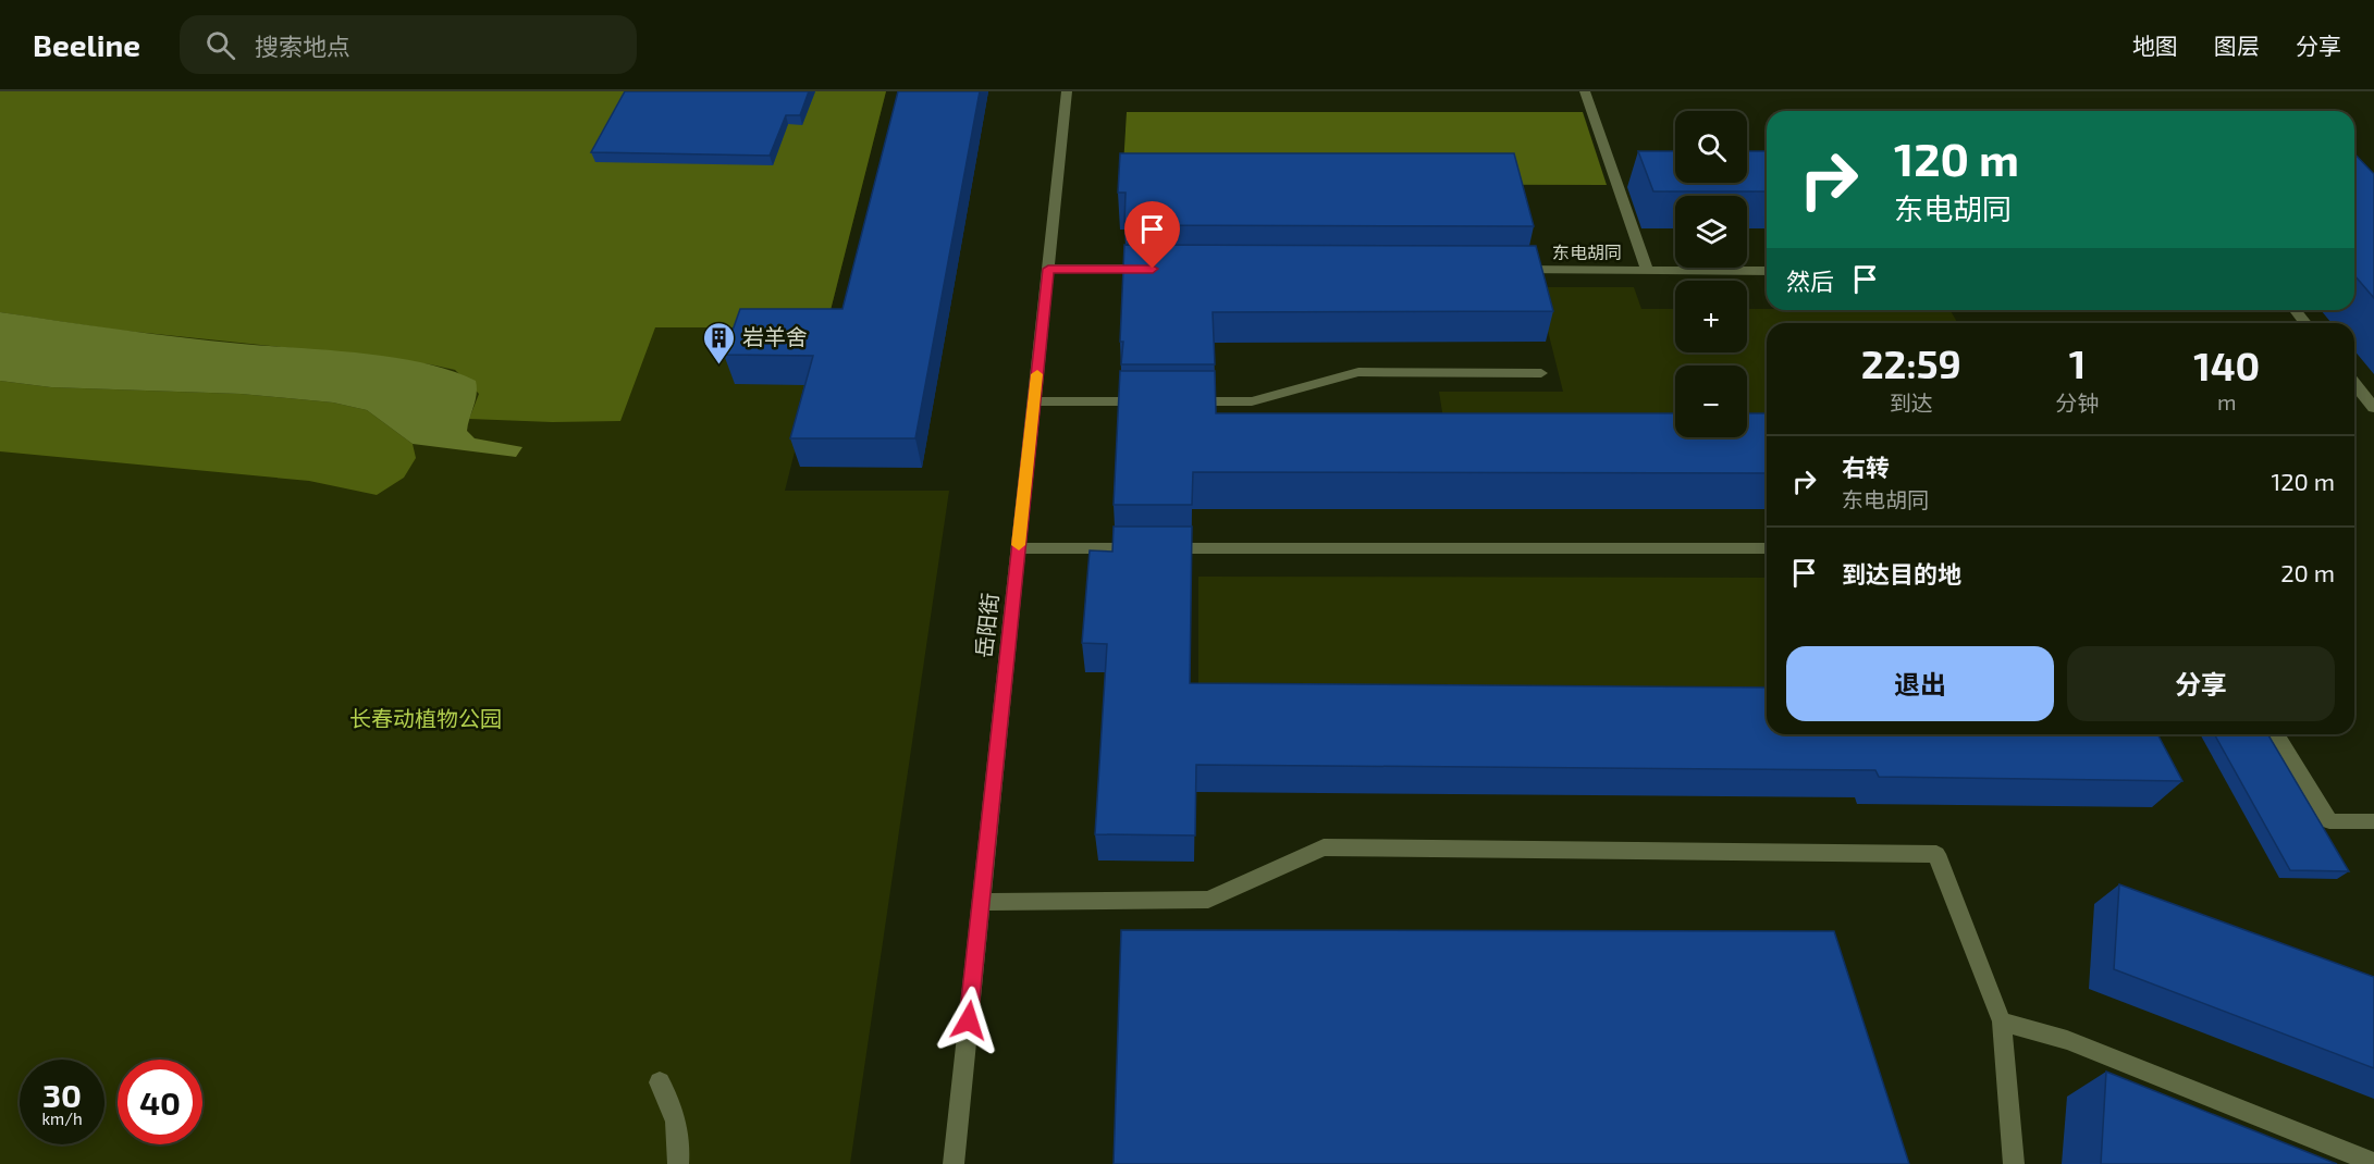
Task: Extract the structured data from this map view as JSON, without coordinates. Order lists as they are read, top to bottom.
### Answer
{
  "streets": {
    "street": ["东电胡同", "岳阳街"]
  },
  "parks": ["长春动植物公园"],
  "places": {
    "building": ["岩羊舍"]
  },
  "page": {
    "header": "Beeline",
    "search": "搜索地点",
    "nav": ["地图", "图层", "分享"],
    "map_buttons": ["+", "−"],
    "turn": ["120 m", "东电胡同"],
    "then": "然后",
    "eta": [
      "22:59",
      "到达",
      "1",
      "分钟",
      "140",
      "m"
    ],
    "list": [
      {
        "name": "右转",
        "note": "东电胡同",
        "value": "120 m"
      },
      {
        "name": "到达目的地",
        "value": "20 m"
      }
    ],
    "buttons": ["退出", "分享"],
    "speed": "30 km/h",
    "limit": "40"
  }
}
